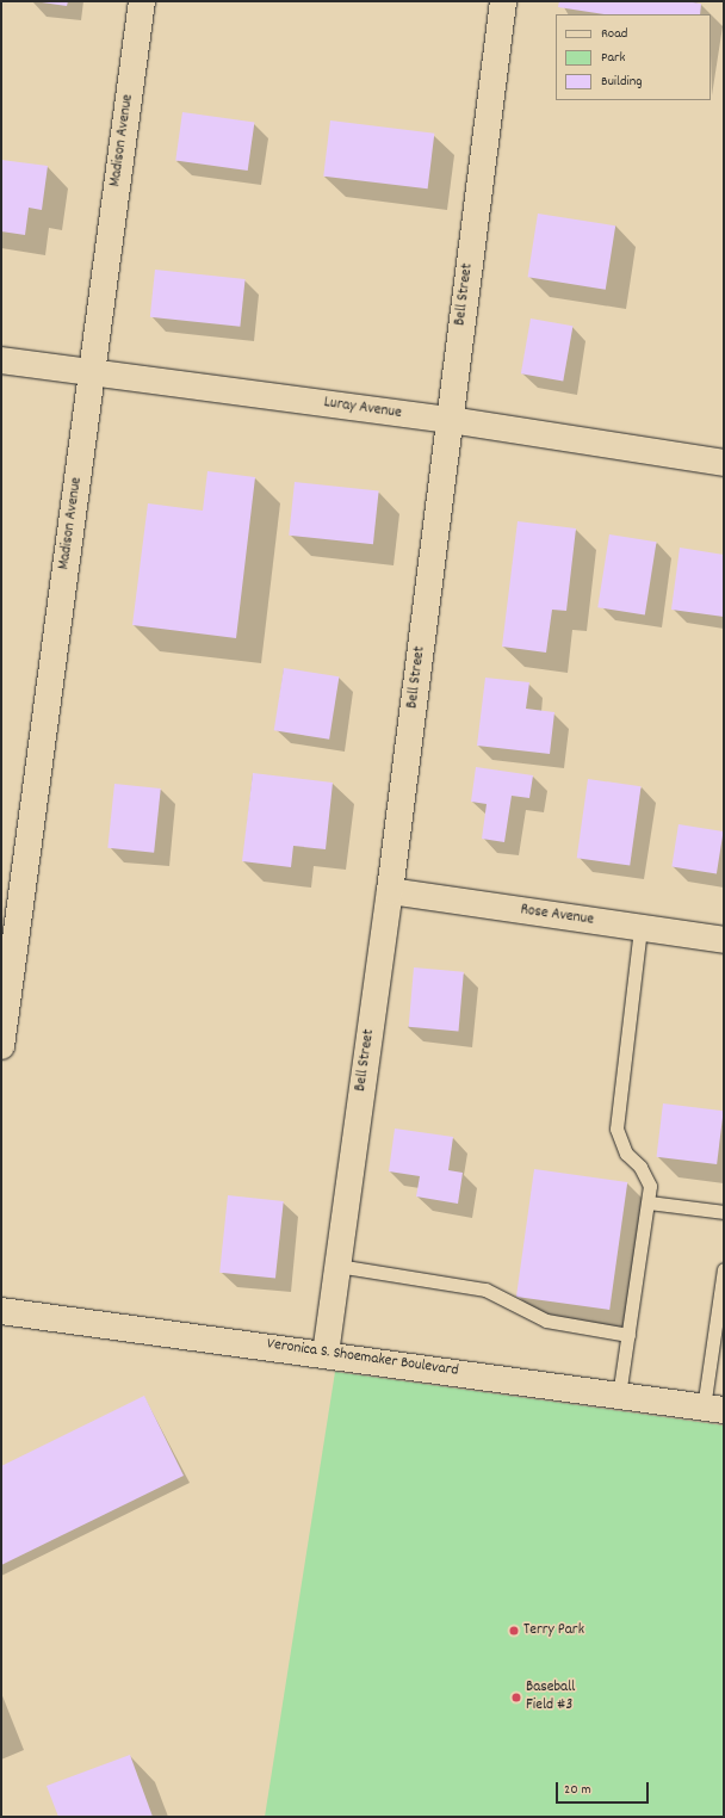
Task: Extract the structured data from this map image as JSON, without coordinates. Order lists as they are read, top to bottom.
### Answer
{
  "streets": {
    "street": [
      "Madison Avenue",
      "Bell Street",
      "Luray Avenue",
      "Rose Avenue",
      "Veronica S. Shoemaker Boulevard"
    ]
  },
  "crossings": [
    ["Madison Avenue", "Luray Avenue"],
    ["Bell Street", "Luray Avenue"],
    ["Bell Street", "Rose Avenue"],
    ["Bell Street", "Veronica S. Shoemaker Boulevard"]
  ],
  "places": ["Terry Park", "Baseball Field #3"],
  "legend": ["Road", "Park", "Building"],
  "scale_bar": "20 m"
}
